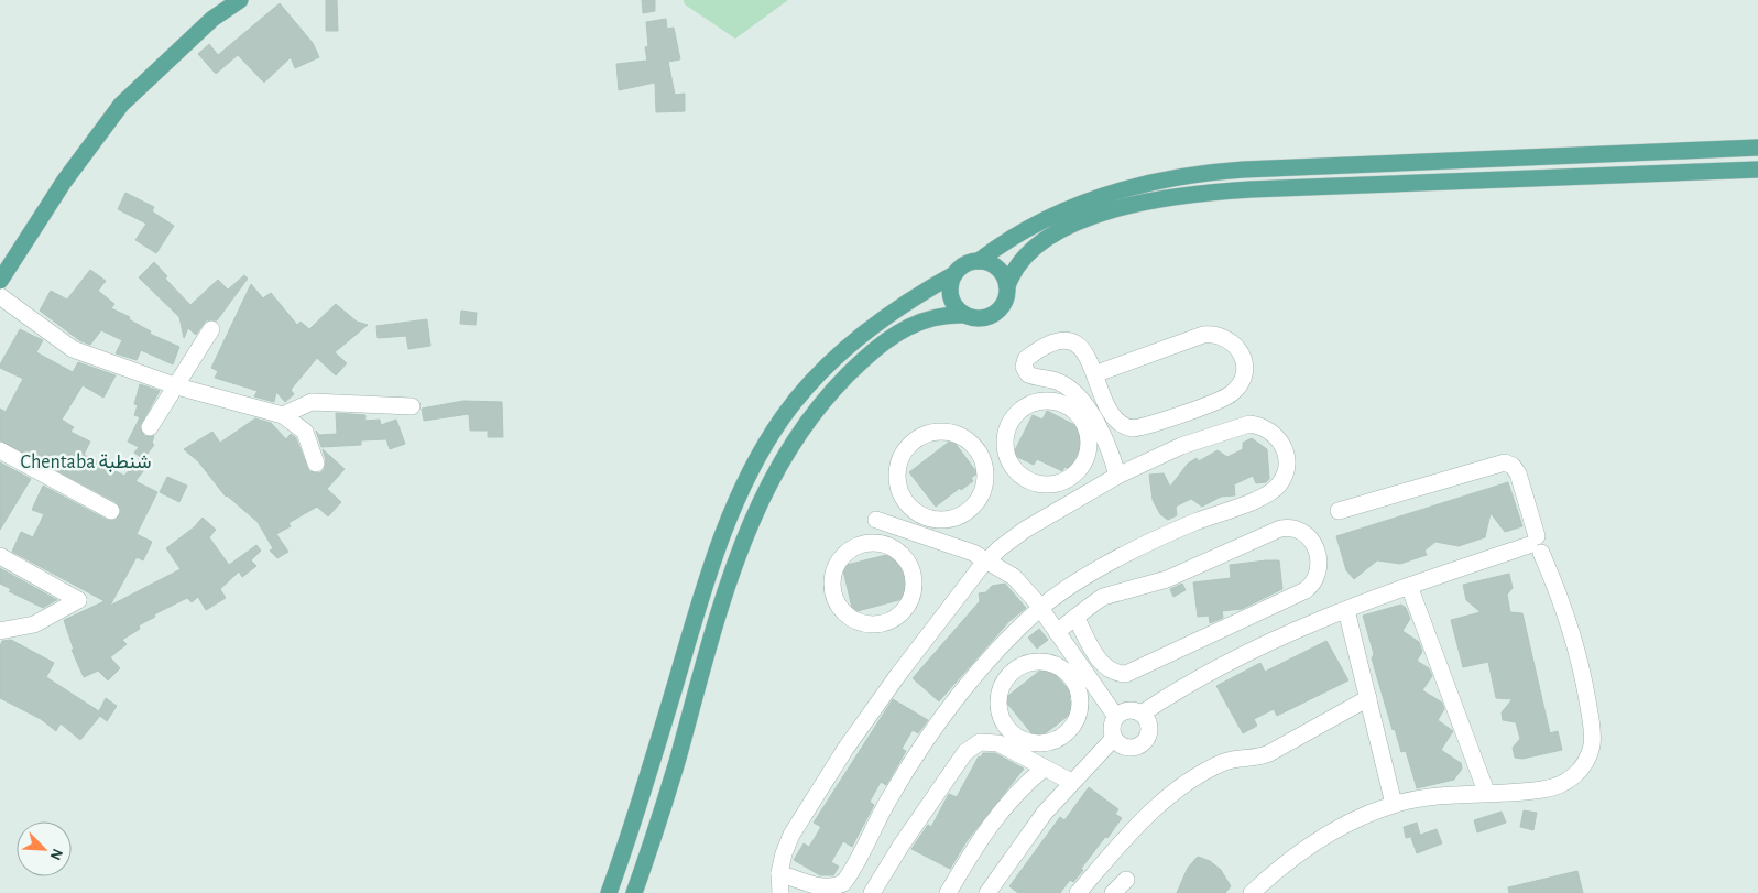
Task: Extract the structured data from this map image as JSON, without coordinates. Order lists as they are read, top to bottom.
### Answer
{
  "districts": ["Chentaba شنطبة"],
  "north": "bottom right"
}
